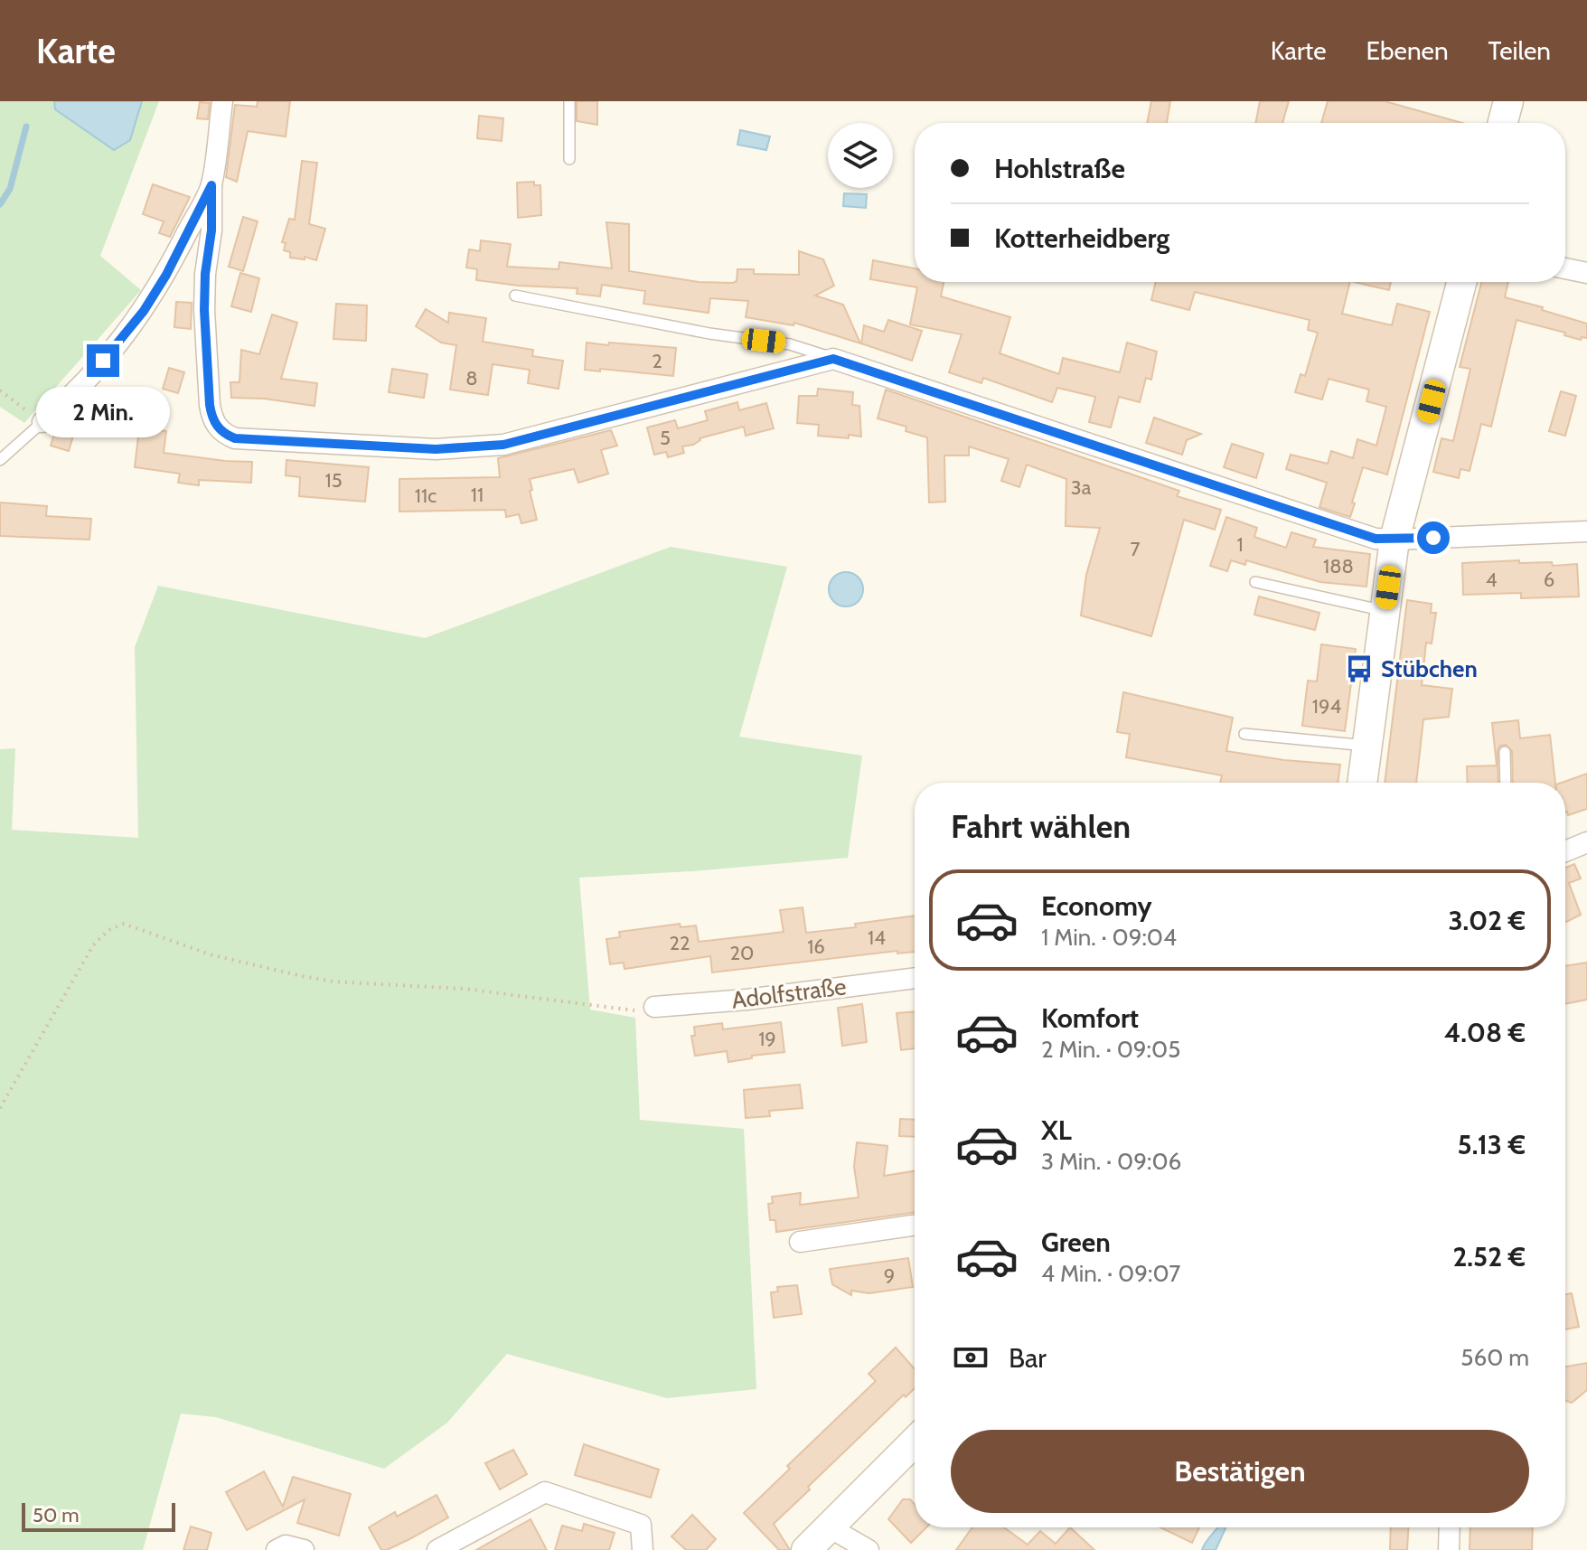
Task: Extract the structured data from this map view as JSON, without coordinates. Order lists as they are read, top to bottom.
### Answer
{
  "streets": {
    "street": ["Adolfstraße"]
  },
  "places": {
    "bus stop": ["Stübchen"]
  },
  "house_numbers": [
    "2",
    "8",
    "5",
    "15",
    "3a",
    "11",
    "11c",
    "1",
    "7",
    "188",
    "4",
    "6",
    "194",
    "14",
    "22",
    "16",
    "20",
    "19",
    "9"
  ],
  "scale_bar": "50 m",
  "page": {
    "header": "Karte",
    "nav": ["Karte", "Ebenen", "Teilen"],
    "banner": ["Hohlstraße", "Kotterheidberg"],
    "bubble": "2 Min.",
    "heading": "Fahrt wählen",
    "list": [
      {
        "name": "Economy",
        "note": "1 Min. · 09:04",
        "value": "3.02 €"
      },
      {
        "name": "Komfort",
        "note": "2 Min. · 09:05",
        "value": "4.08 €"
      },
      {
        "name": "XL",
        "note": "3 Min. · 09:06",
        "value": "5.13 €"
      },
      {
        "name": "Green",
        "note": "4 Min. · 09:07",
        "value": "2.52 €"
      }
    ],
    "pay": ["Bar", "560 m"],
    "buttons": "Bestätigen",
    "scale": "50 m"
  }
}
